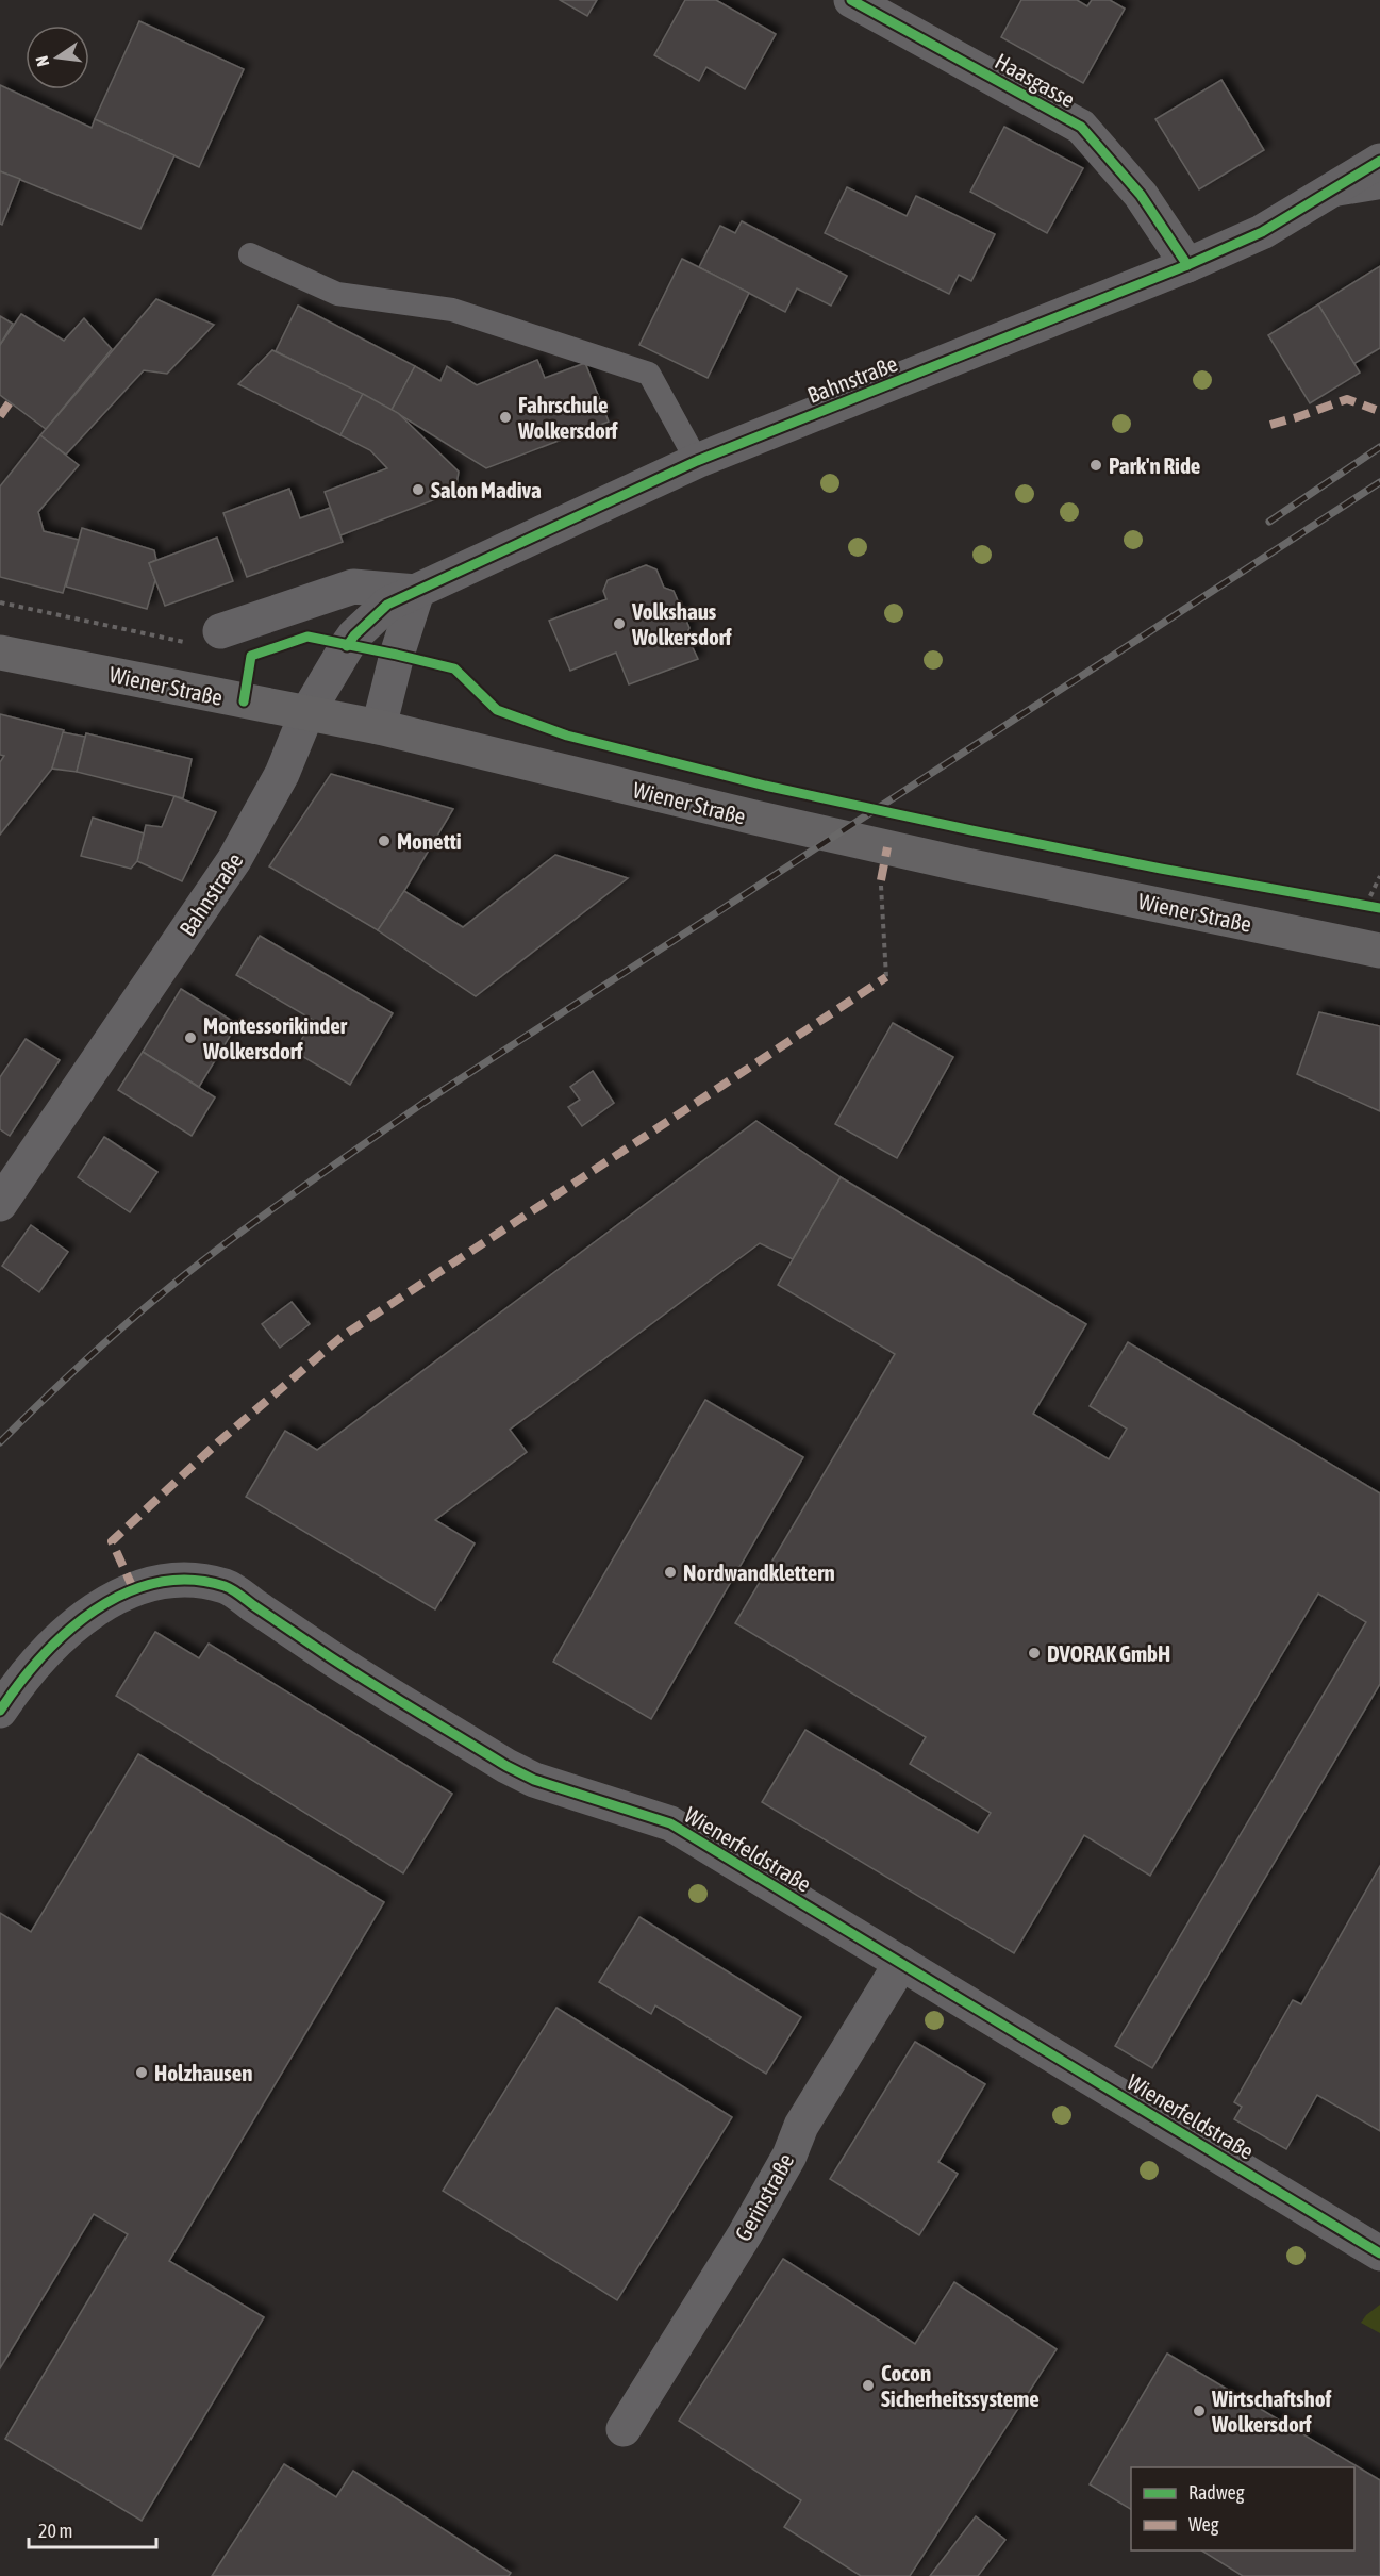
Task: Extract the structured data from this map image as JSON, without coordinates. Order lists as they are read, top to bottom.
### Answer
{
  "streets": {
    "main road": ["Wiener Straße"],
    "street": [
      "Haasgasse",
      "Bahnstraße",
      "Wienerfeldstraße",
      "Gerinstraße"
    ]
  },
  "crossings": [
    ["Haasgasse", "Bahnstraße"],
    ["Bahnstraße", "Wiener Straße"],
    ["Wienerfeldstraße", "Gerinstraße"]
  ],
  "places": [
    "Fahrschule Wolkersdorf",
    "Park'n Ride",
    "Salon Madiva",
    "Volkshaus Wolkersdorf",
    "Monetti",
    "Montessorikinder Wolkersdorf",
    "Nordwandklettern",
    "DVORAK GmbH",
    "Holzhausen",
    "Cocon Sicherheitssysteme",
    "Wirtschaftshof Wolkersdorf"
  ],
  "legend": ["Radweg", "Weg"],
  "scale_bar": "20 m",
  "north": "left"
}
